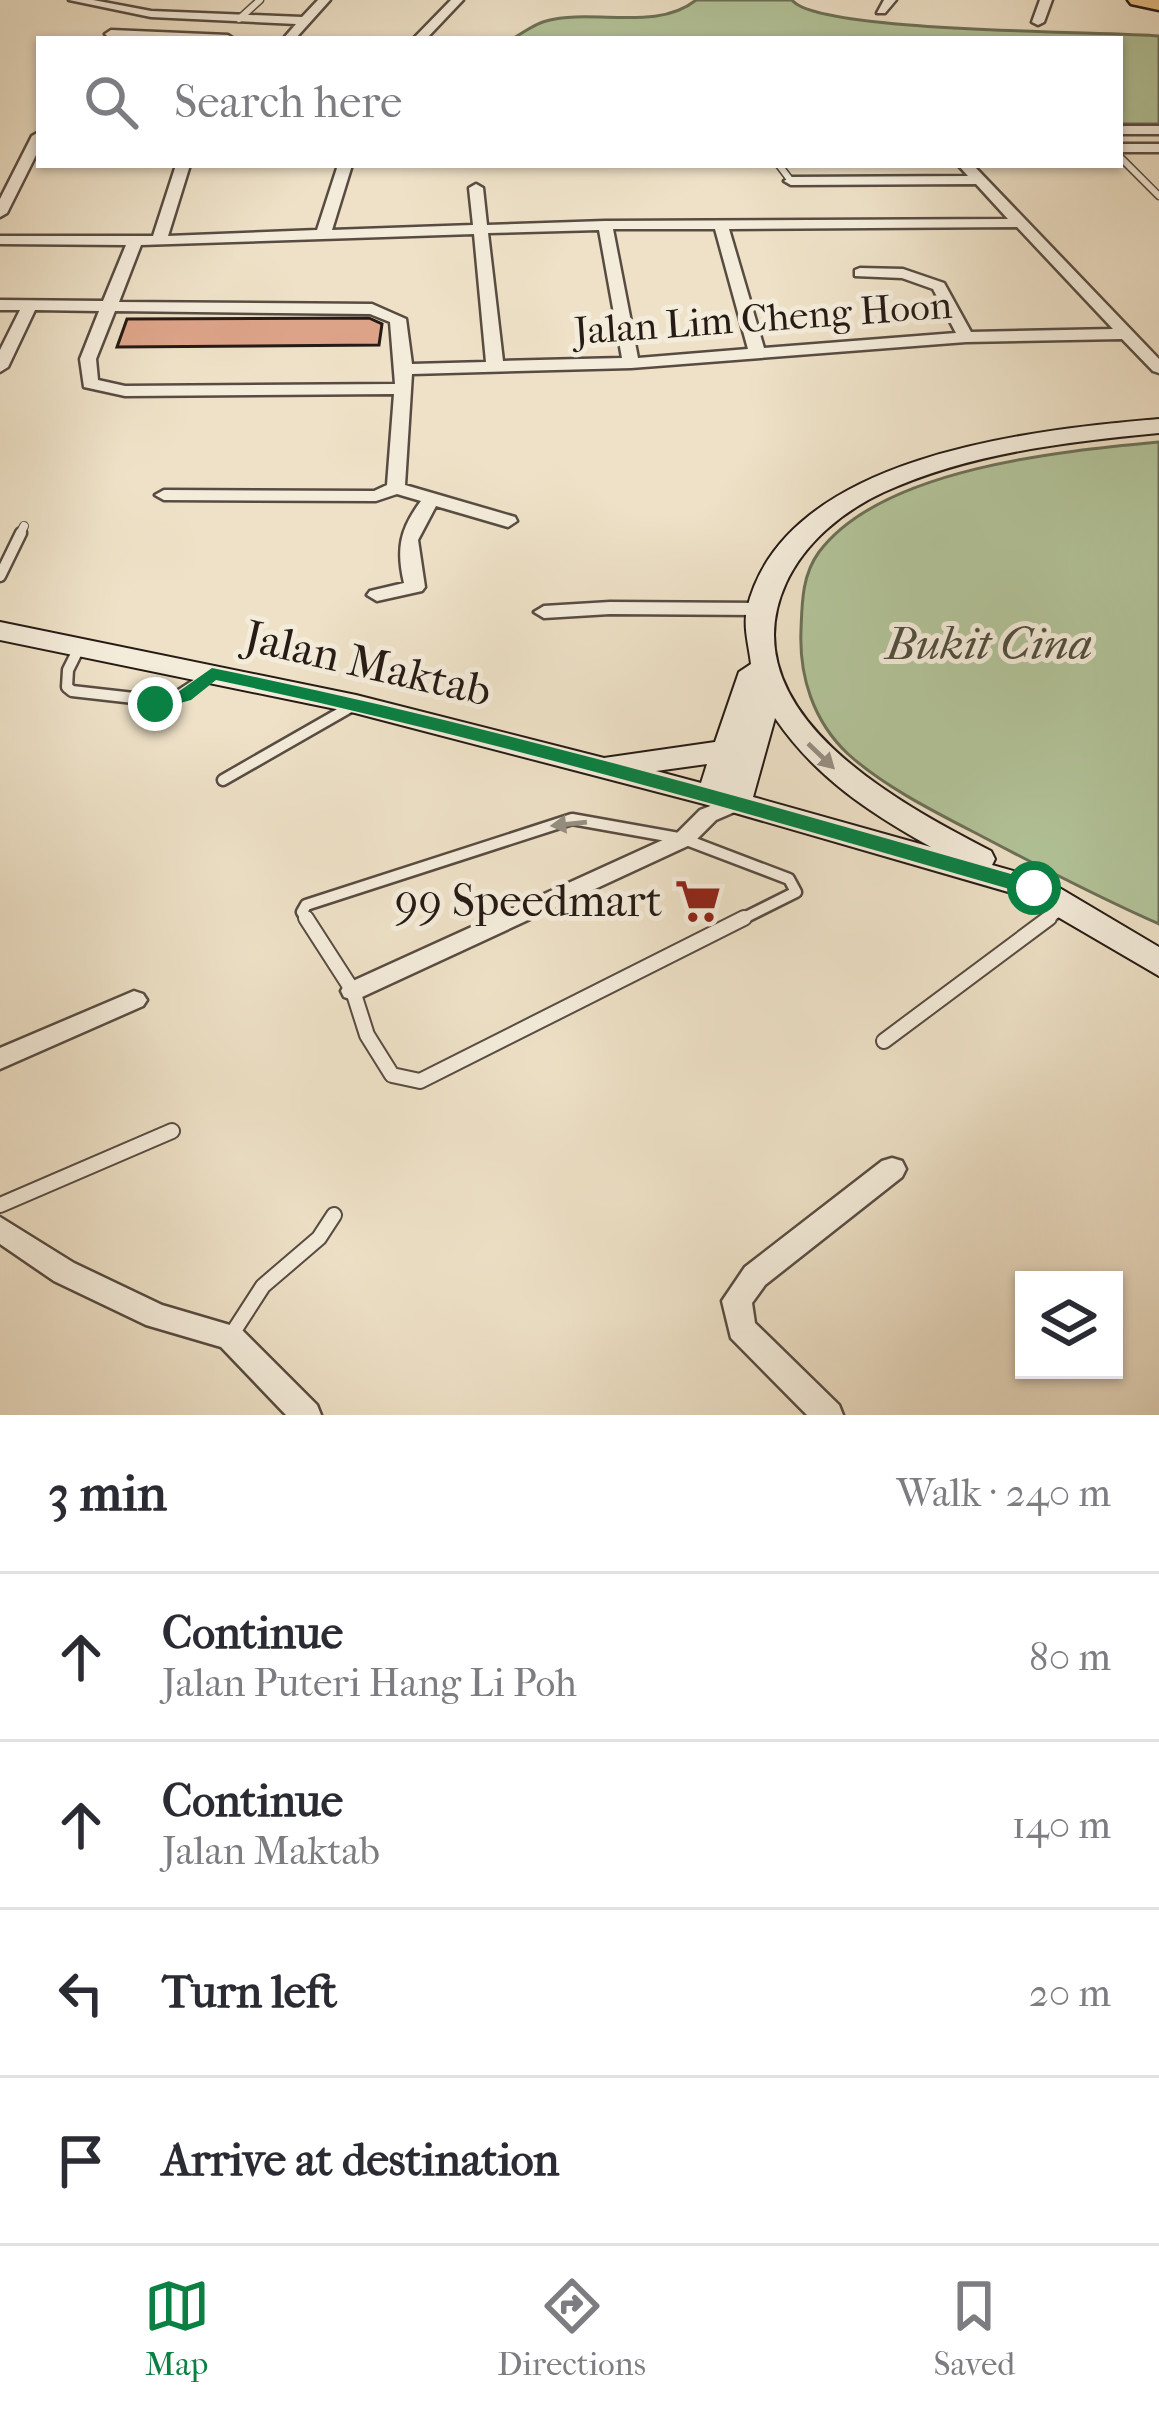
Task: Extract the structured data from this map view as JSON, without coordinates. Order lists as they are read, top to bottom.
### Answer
{
  "streets": {
    "main road": ["Jalan Maktab"],
    "street": ["Jalan Lim Cheng Hoon"]
  },
  "parks": ["Bukit Cina"],
  "places": {
    "supermarket": ["99 Speedmart"]
  },
  "page": {
    "search": "Search here",
    "heading": ["3 min", "Walk · 240 m"],
    "list": [
      ["Continue", "Jalan Puteri Hang Li Poh", "80 m"],
      ["Continue", "Jalan Maktab", "140 m"],
      ["Turn left", "20 m"],
      "Arrive at destination"
    ],
    "nav": ["Map", "Directions", "Saved"]
  }
}
